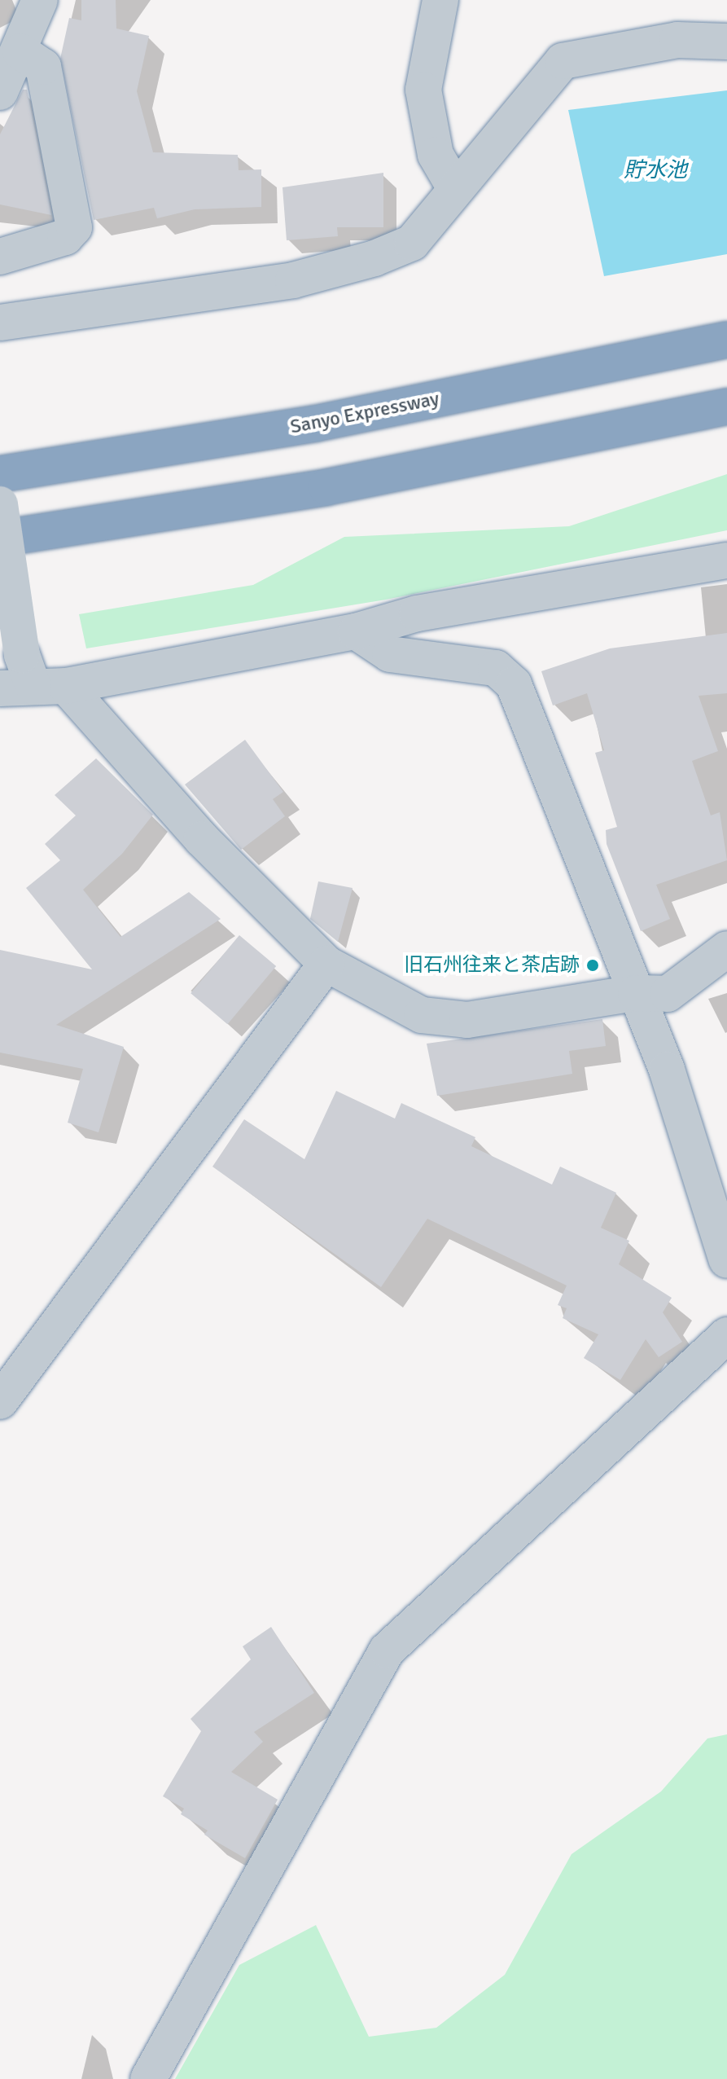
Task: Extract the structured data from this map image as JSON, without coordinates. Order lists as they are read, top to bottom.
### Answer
{
  "streets": {
    "highway": ["Sanyo Expressway"]
  },
  "water": ["貯水池"],
  "places": ["旧石州往来と茶店跡"]
}
